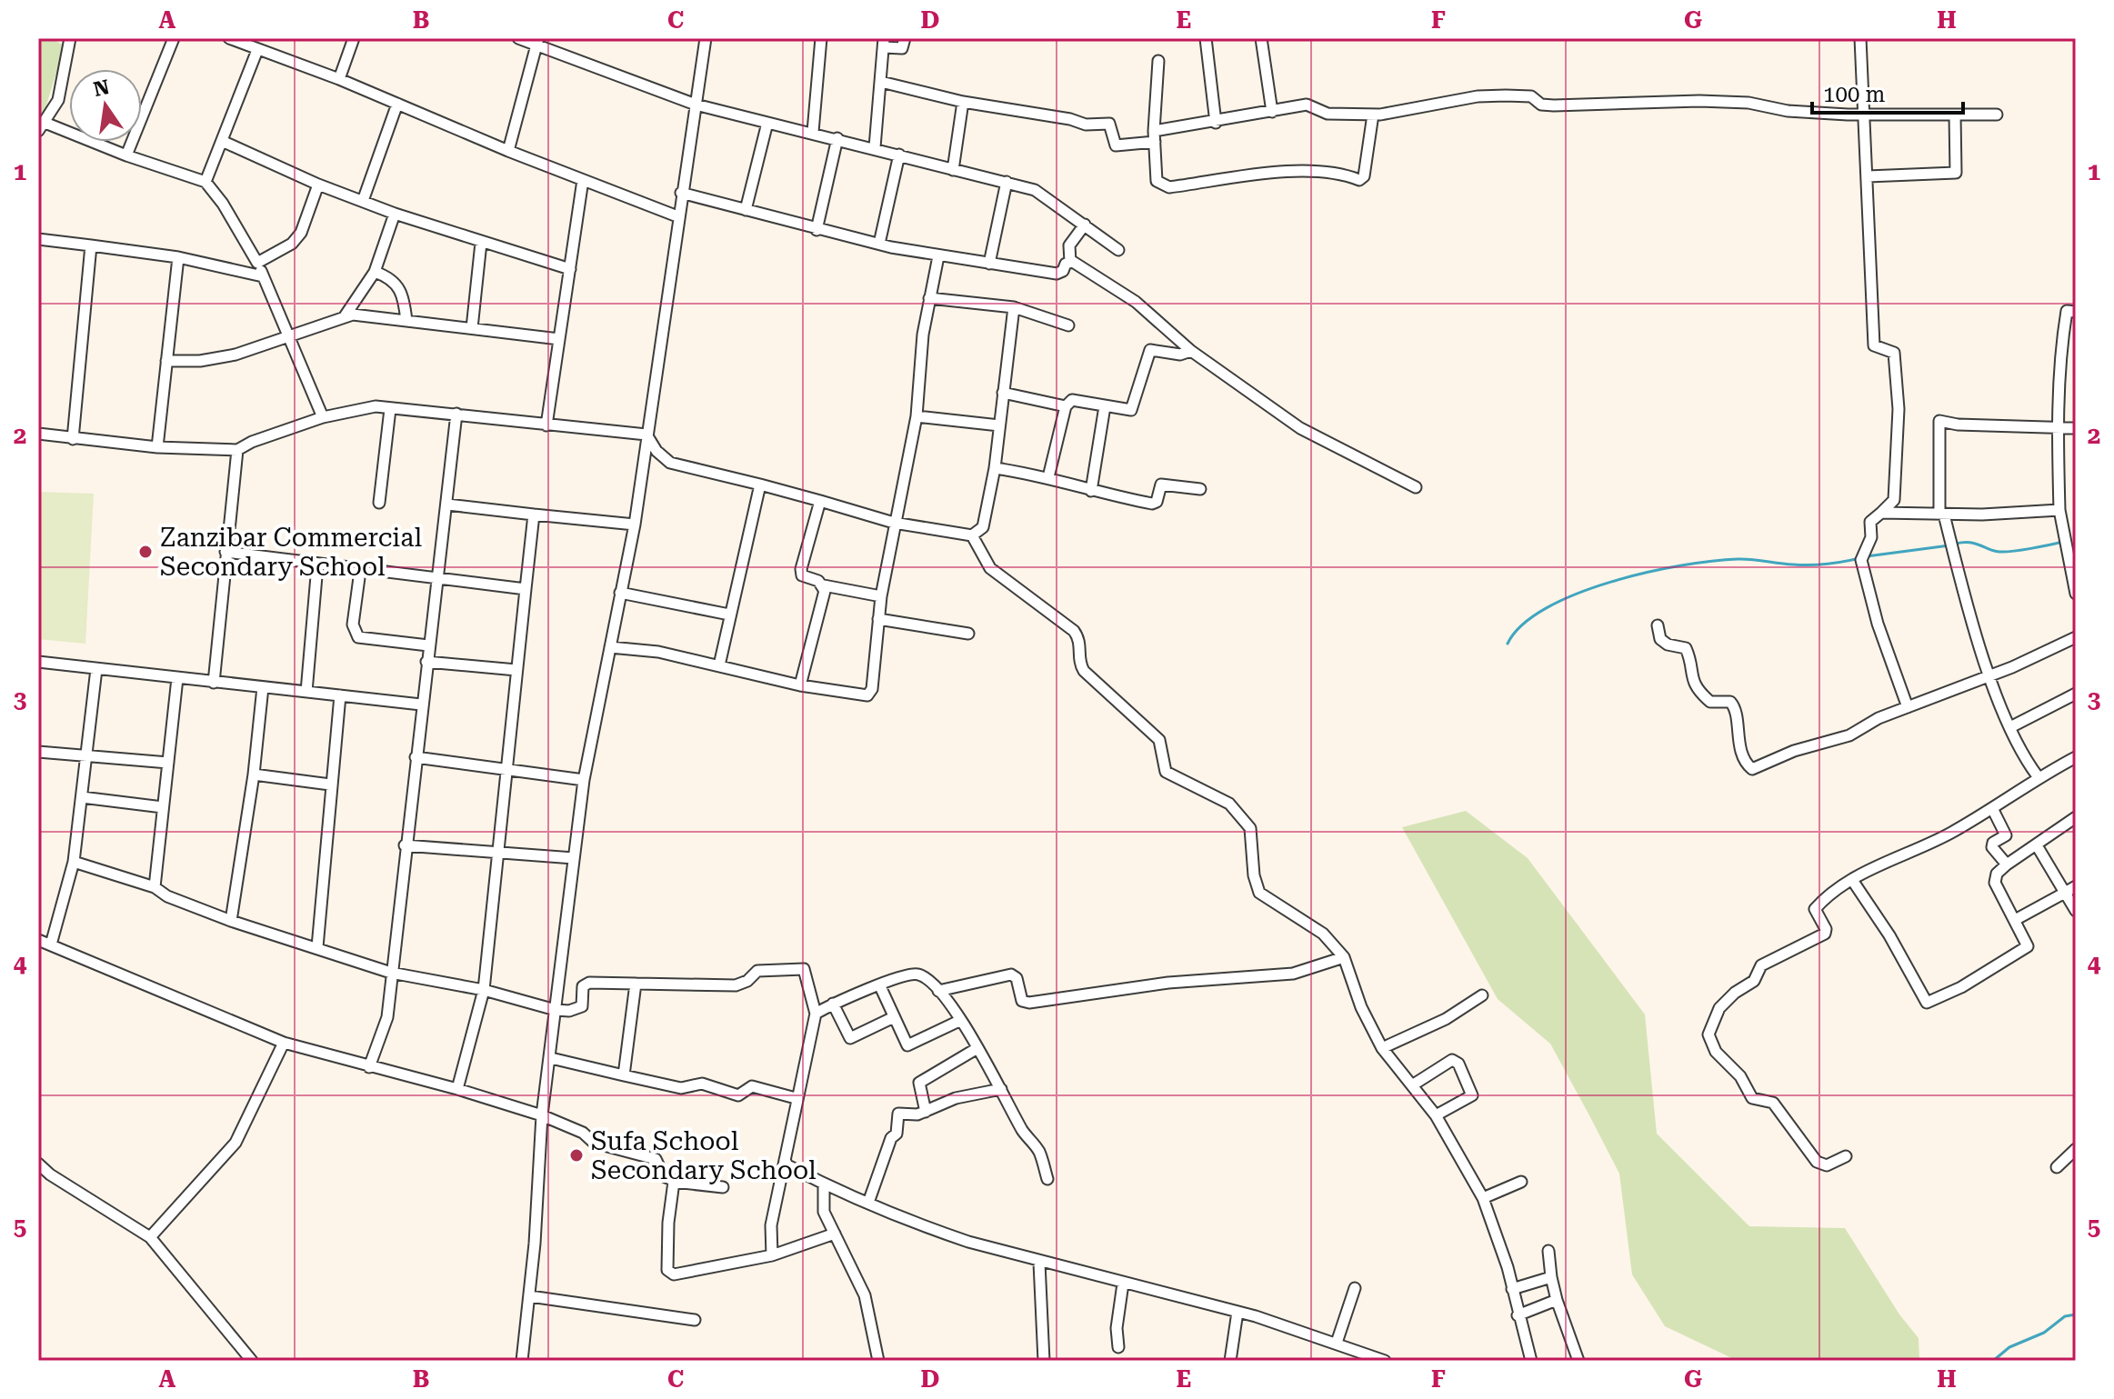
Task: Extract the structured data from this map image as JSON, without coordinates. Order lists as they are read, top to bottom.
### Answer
{
  "places": ["Zanzibar Commercial Secondary School", "Sufa School Secondary School"],
  "scale_bar": "100 m",
  "north": "top",
  "grid": {
    "columns": [
      "A",
      "B",
      "C",
      "D",
      "E",
      "F",
      "G",
      "H"
    ],
    "rows": [
      "1",
      "2",
      "3",
      "4",
      "5"
    ]
  }
}
